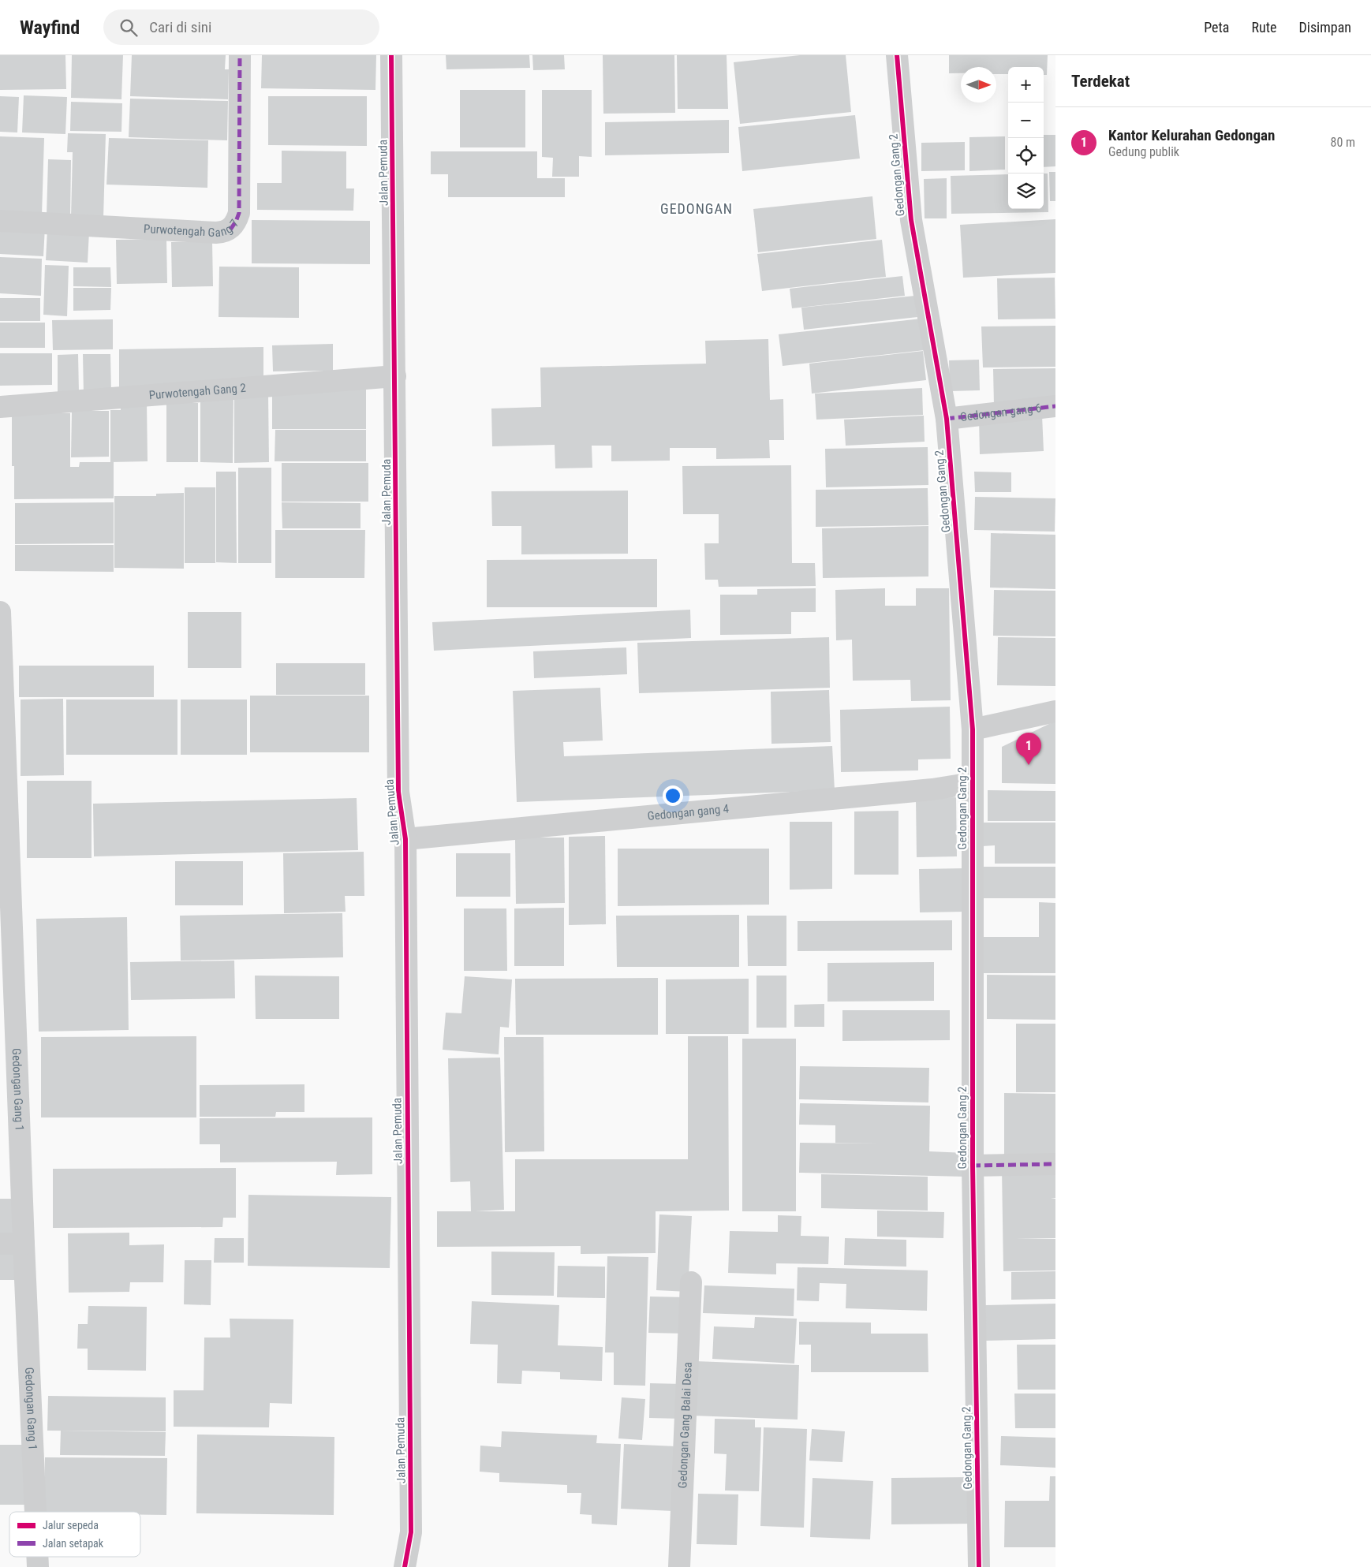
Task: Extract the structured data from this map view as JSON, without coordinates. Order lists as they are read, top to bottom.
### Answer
{
  "streets": {
    "street": [
      "Jalan Pemuda",
      "Gedongan Gang 2",
      "Purwotengah Gang 7",
      "Purwotengah Gang 2",
      "Gedongan gang 6",
      "Gedongan gang 4",
      "Gedongan Gang 1",
      "Gedongan Gang Balai Desa"
    ]
  },
  "crossings": [
    ["Jalan Pemuda", "Purwotengah Gang 2"],
    ["Jalan Pemuda", "Gedongan gang 4"],
    ["Gedongan Gang 2", "Gedongan gang 6"],
    ["Gedongan Gang 2", "Gedongan gang 4"]
  ],
  "districts": ["GEDONGAN"],
  "legend": ["Jalur sepeda", "Jalan setapak"],
  "north": "right",
  "page": {
    "header": "Wayfind",
    "search": "Cari di sini",
    "nav": ["Peta", "Rute", "Disimpan"],
    "heading": "Terdekat",
    "map_buttons": ["+", "−"],
    "list": [
      {
        "mark": "1",
        "name": "Kantor Kelurahan Gedongan",
        "note": "Gedung publik",
        "value": "80 m"
      }
    ],
    "pins": "1"
  }
}
